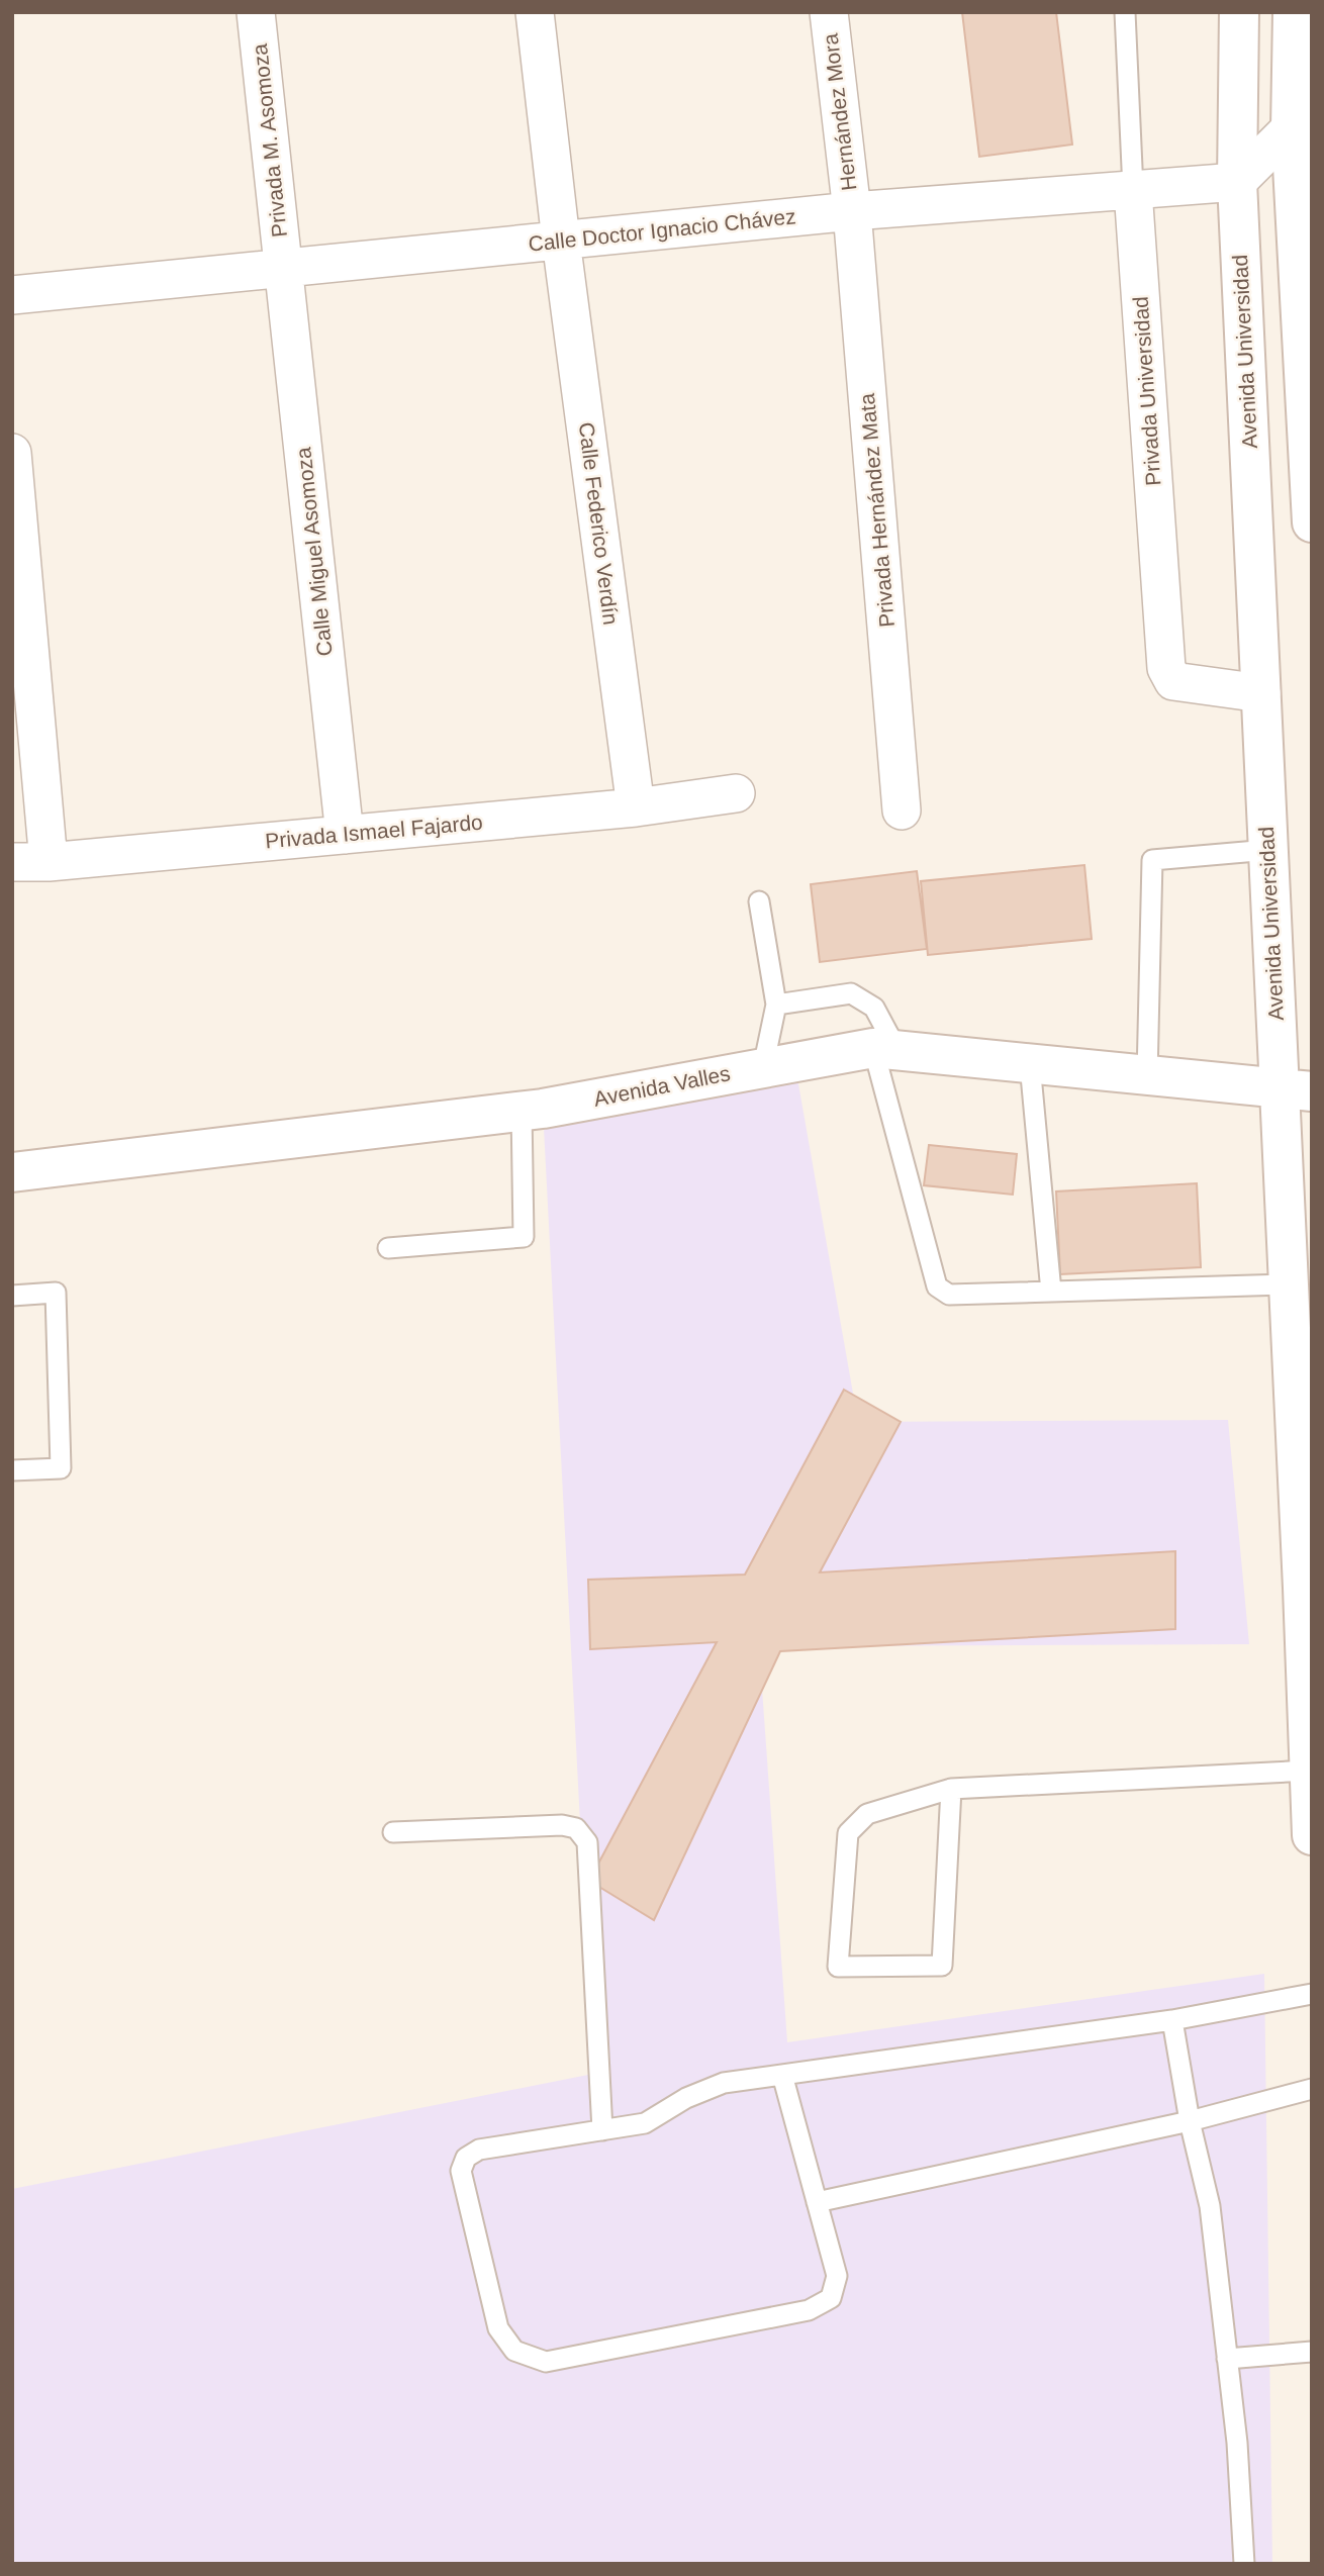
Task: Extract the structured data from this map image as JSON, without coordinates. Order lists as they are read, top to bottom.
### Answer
{
  "streets": {
    "main road": ["Avenida Universidad", "Avenida Valles"],
    "street": [
      "Hernández Mora",
      "Privada M. Asomoza",
      "Calle Doctor Ignacio Chávez",
      "Privada Universidad",
      "Privada Hernández Mata",
      "Calle Federico Verdín",
      "Calle Miguel Asomoza",
      "Privada Ismael Fajardo"
    ]
  },
  "crossings": [
    ["Hernández Mora", "Calle Doctor Ignacio Chávez"],
    ["Hernández Mora", "Privada Hernández Mata"],
    ["Privada M. Asomoza", "Calle Doctor Ignacio Chávez"],
    ["Privada M. Asomoza", "Calle Miguel Asomoza"],
    ["Calle Doctor Ignacio Chávez", "Avenida Universidad"],
    ["Calle Doctor Ignacio Chávez", "Privada Universidad"],
    ["Calle Doctor Ignacio Chávez", "Privada Hernández Mata"],
    ["Calle Doctor Ignacio Chávez", "Calle Federico Verdín"],
    ["Calle Doctor Ignacio Chávez", "Calle Miguel Asomoza"],
    ["Avenida Universidad", "Privada Universidad"],
    ["Avenida Universidad", "Avenida Valles"],
    ["Calle Federico Verdín", "Privada Ismael Fajardo"],
    ["Calle Miguel Asomoza", "Privada Ismael Fajardo"]
  ]
}
